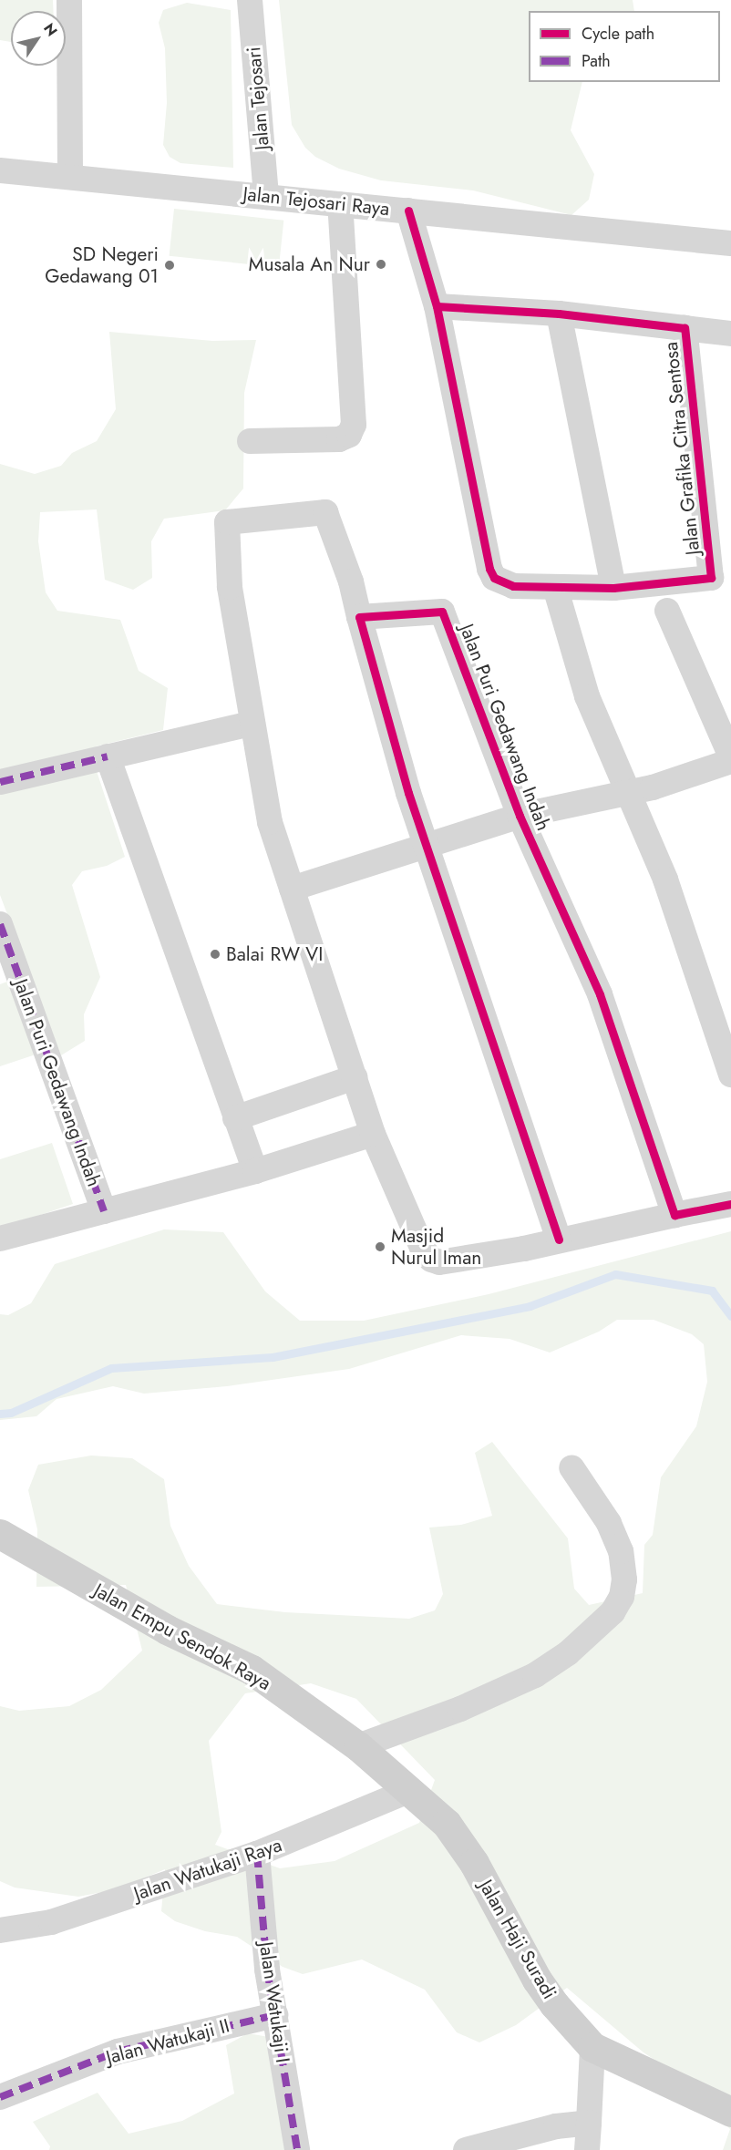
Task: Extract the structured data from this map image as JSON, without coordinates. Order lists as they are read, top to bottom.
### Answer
{
  "streets": {
    "street": [
      "Jalan Tejosari",
      "Jalan Tejosari Raya",
      "Jalan Grafika Citra Sentosa",
      "Jalan Puri Gedawang Indah",
      "Jalan Empu Sendok Raya",
      "Jalan Watukaji Raya",
      "Jalan Haji Suradi",
      "Jalan Watukaji I",
      "Jalan Watukaji II"
    ]
  },
  "crossings": [
    ["Jalan Tejosari", "Jalan Tejosari Raya"],
    ["Jalan Tejosari Raya", "Jalan Grafika Citra Sentosa"],
    ["Jalan Empu Sendok Raya", "Jalan Watukaji Raya"],
    ["Jalan Empu Sendok Raya", "Jalan Haji Suradi"],
    ["Jalan Watukaji Raya", "Jalan Haji Suradi"],
    ["Jalan Watukaji Raya", "Jalan Watukaji I"],
    ["Jalan Watukaji I", "Jalan Watukaji II"]
  ],
  "places": [
    "Musala An Nur",
    "SD Negeri Gedawang 01",
    "Balai RW VI",
    "Masjid Nurul Iman"
  ],
  "legend": ["Cycle path", "Path"],
  "north": "top right"
}
